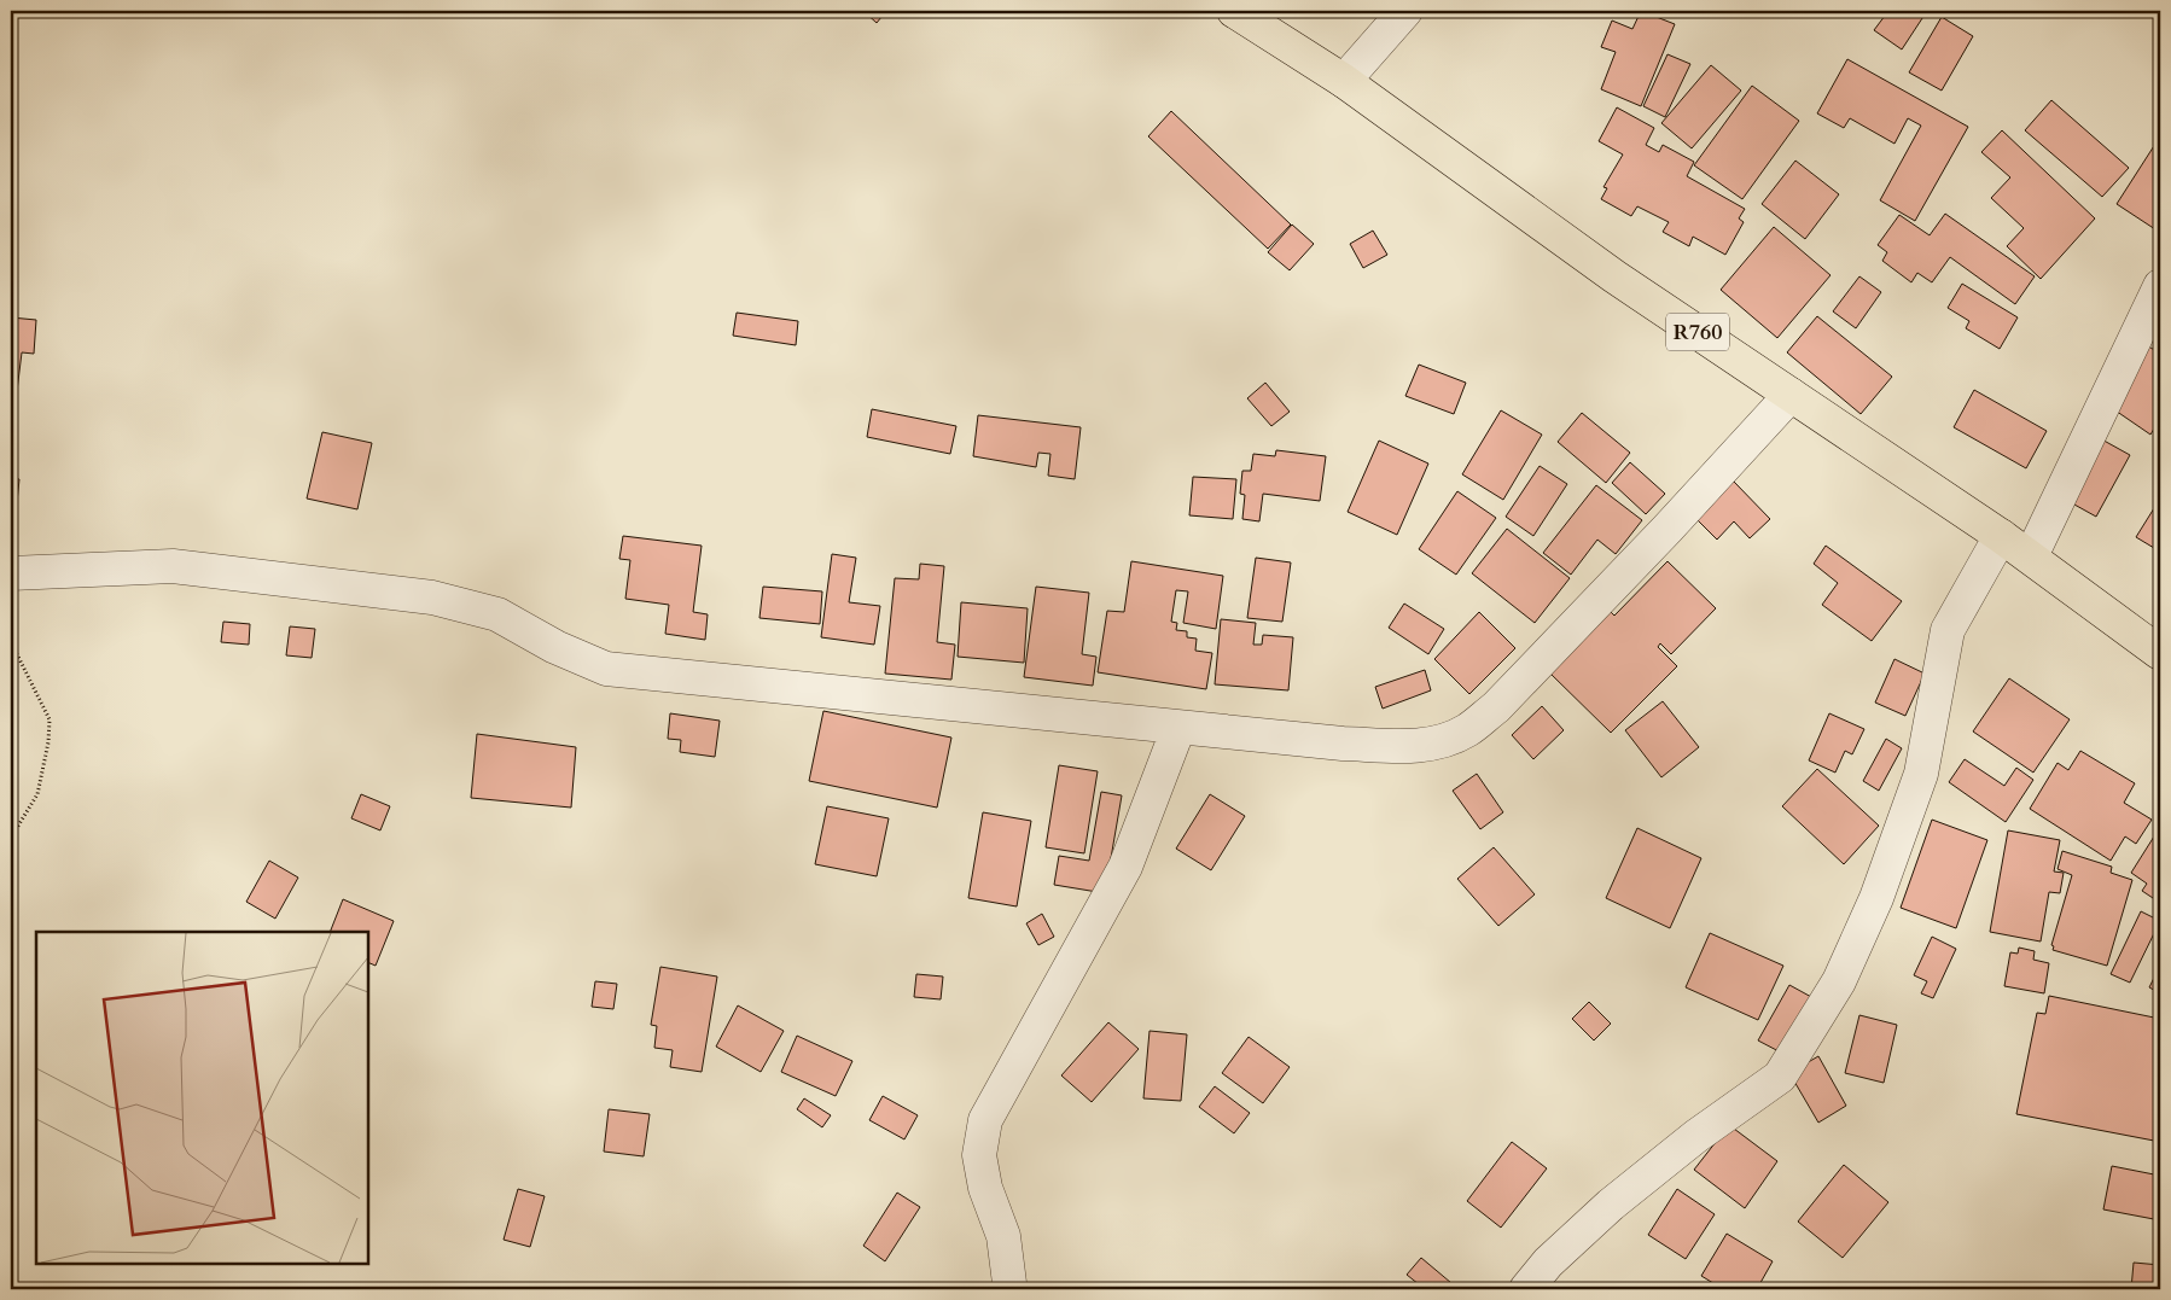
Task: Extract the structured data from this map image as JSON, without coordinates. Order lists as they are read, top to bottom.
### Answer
{
  "streets": {
    "main road": ["R760"]
  }
}
